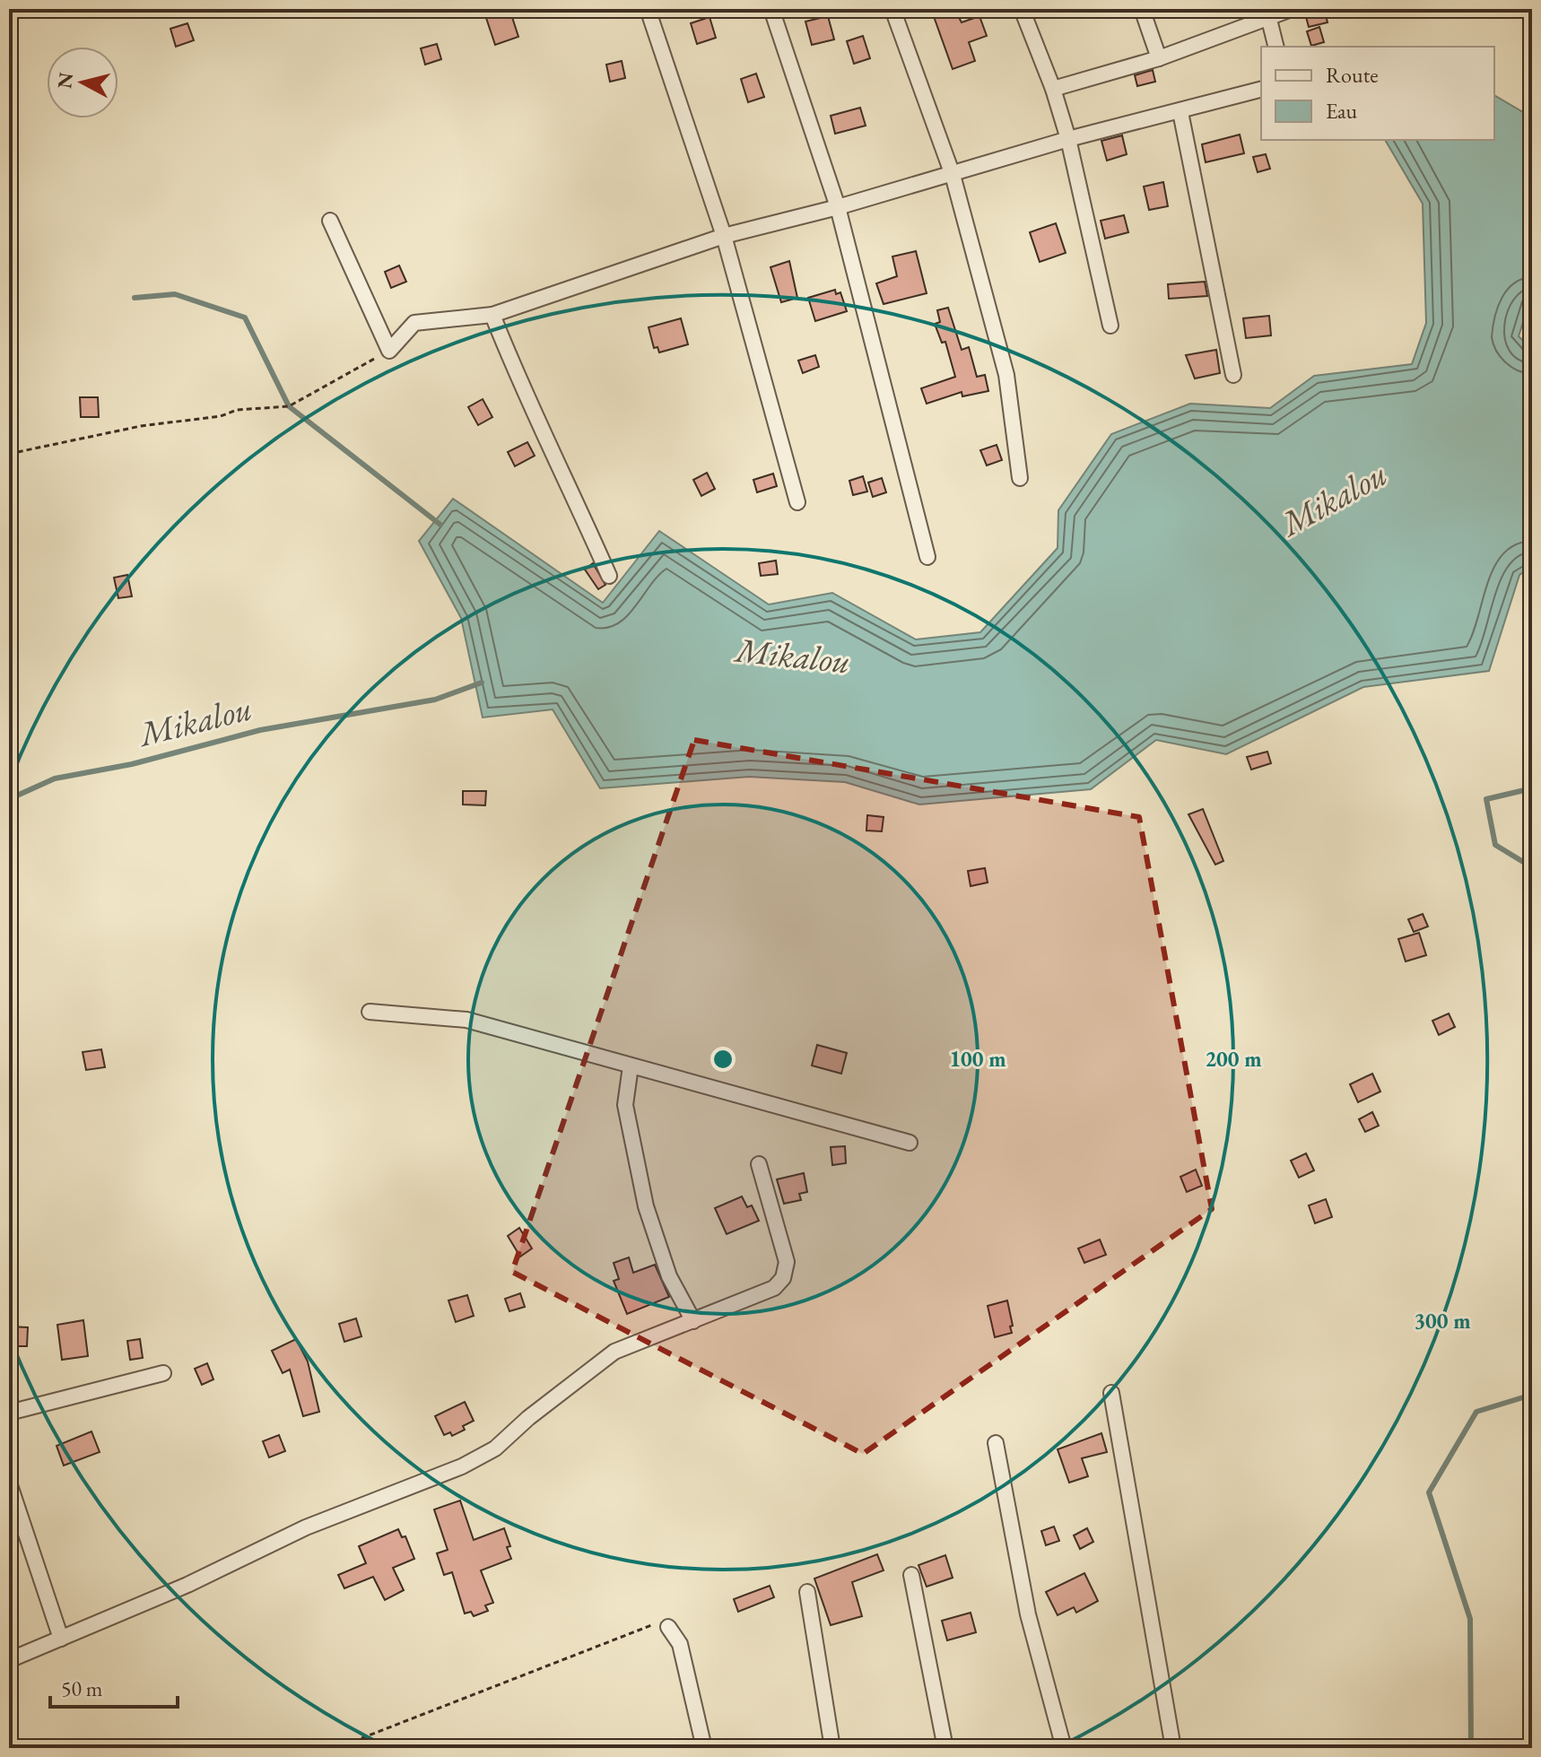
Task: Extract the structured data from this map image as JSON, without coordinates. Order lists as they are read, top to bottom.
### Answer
{
  "water": ["Mikalou"],
  "legend": ["Route", "Eau"],
  "scale_bar": "50 m",
  "north": "left",
  "rings": ["100 m", "200 m", "300 m"]
}
